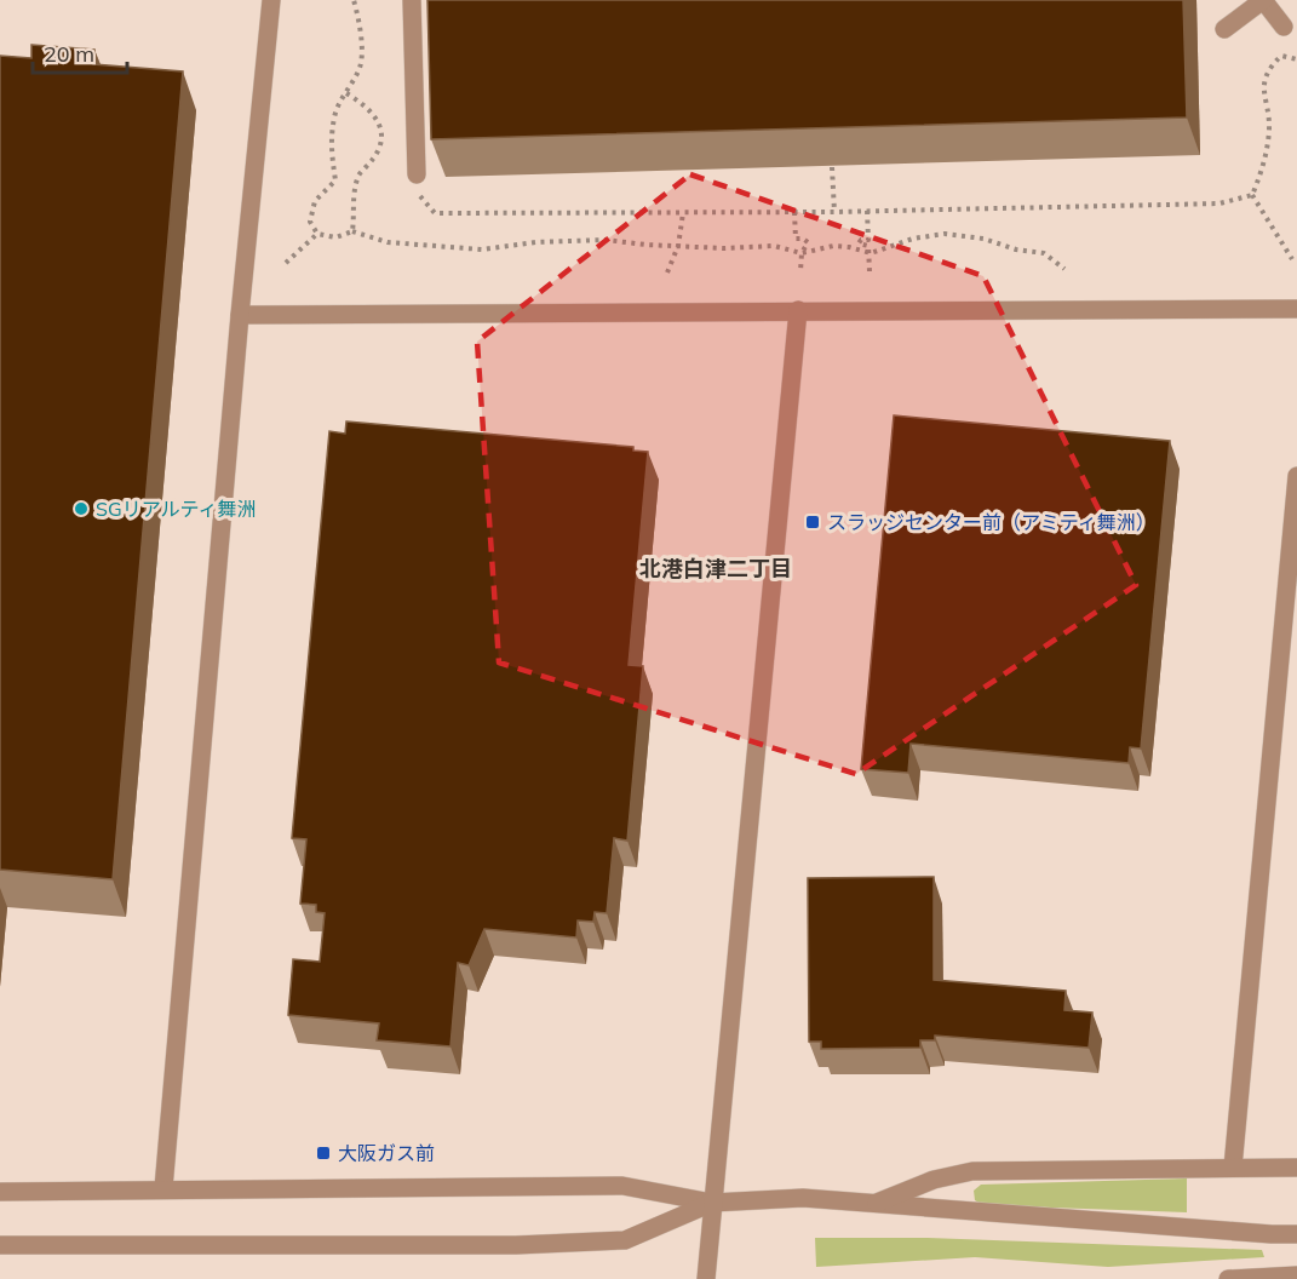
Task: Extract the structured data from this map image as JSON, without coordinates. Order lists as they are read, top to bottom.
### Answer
{
  "districts": ["北港白津二丁目"],
  "places": {
    "other": ["SGリアルティ舞洲"],
    "transit": ["スラッジセンター前（アミティ舞洲）", "大阪ガス前"]
  },
  "scale_bar": "20 m"
}
